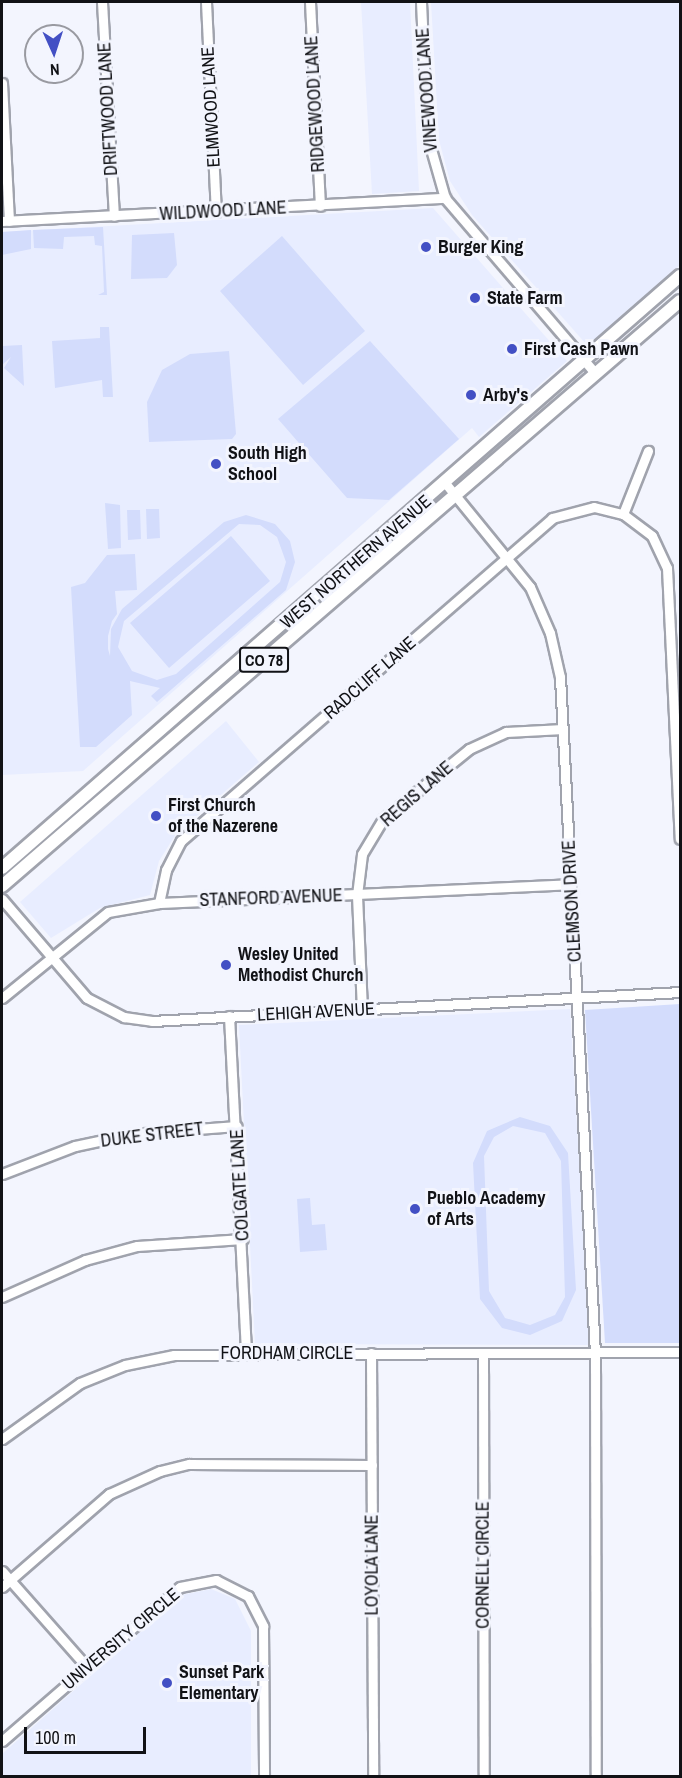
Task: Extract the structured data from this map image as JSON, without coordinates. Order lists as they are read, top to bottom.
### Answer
{
  "streets": {
    "main road": ["WEST NORTHERN AVENUE", "CO 78"],
    "street": [
      "VINEWOOD LANE",
      "RIDGEWOOD LANE",
      "ELMWOOD LANE",
      "DRIFTWOOD LANE",
      "WILDWOOD LANE",
      "RADCLIFF LANE",
      "REGIS LANE",
      "STANFORD AVENUE",
      "CLEMSON DRIVE",
      "LEHIGH AVENUE",
      "DUKE STREET",
      "COLGATE LANE",
      "FORDHAM CIRCLE",
      "LOYOLA LANE",
      "CORNELL CIRCLE",
      "UNIVERSITY CIRCLE"
    ]
  },
  "crossings": [
    ["VINEWOOD LANE", "WILDWOOD LANE"],
    ["VINEWOOD LANE", "WEST NORTHERN AVENUE"],
    ["RIDGEWOOD LANE", "WILDWOOD LANE"],
    ["ELMWOOD LANE", "WILDWOOD LANE"],
    ["DRIFTWOOD LANE", "WILDWOOD LANE"],
    ["WEST NORTHERN AVENUE", "CLEMSON DRIVE"],
    ["RADCLIFF LANE", "STANFORD AVENUE"],
    ["RADCLIFF LANE", "CLEMSON DRIVE"],
    ["REGIS LANE", "STANFORD AVENUE"],
    ["REGIS LANE", "CLEMSON DRIVE"],
    ["REGIS LANE", "LEHIGH AVENUE"],
    ["STANFORD AVENUE", "CLEMSON DRIVE"],
    ["STANFORD AVENUE", "LEHIGH AVENUE"],
    ["CLEMSON DRIVE", "LEHIGH AVENUE"],
    ["CLEMSON DRIVE", "FORDHAM CIRCLE"],
    ["LEHIGH AVENUE", "COLGATE LANE"],
    ["DUKE STREET", "COLGATE LANE"],
    ["COLGATE LANE", "FORDHAM CIRCLE"],
    ["FORDHAM CIRCLE", "LOYOLA LANE"],
    ["FORDHAM CIRCLE", "CORNELL CIRCLE"]
  ],
  "places": [
    "Burger King",
    "State Farm",
    "First Cash Pawn",
    "Arby's",
    "South High School",
    "First Church of the Nazerene",
    "Wesley United Methodist Church",
    "Pueblo Academy of Arts",
    "Sunset Park Elementary"
  ],
  "scale_bar": "100 m",
  "north": "bottom"
}
